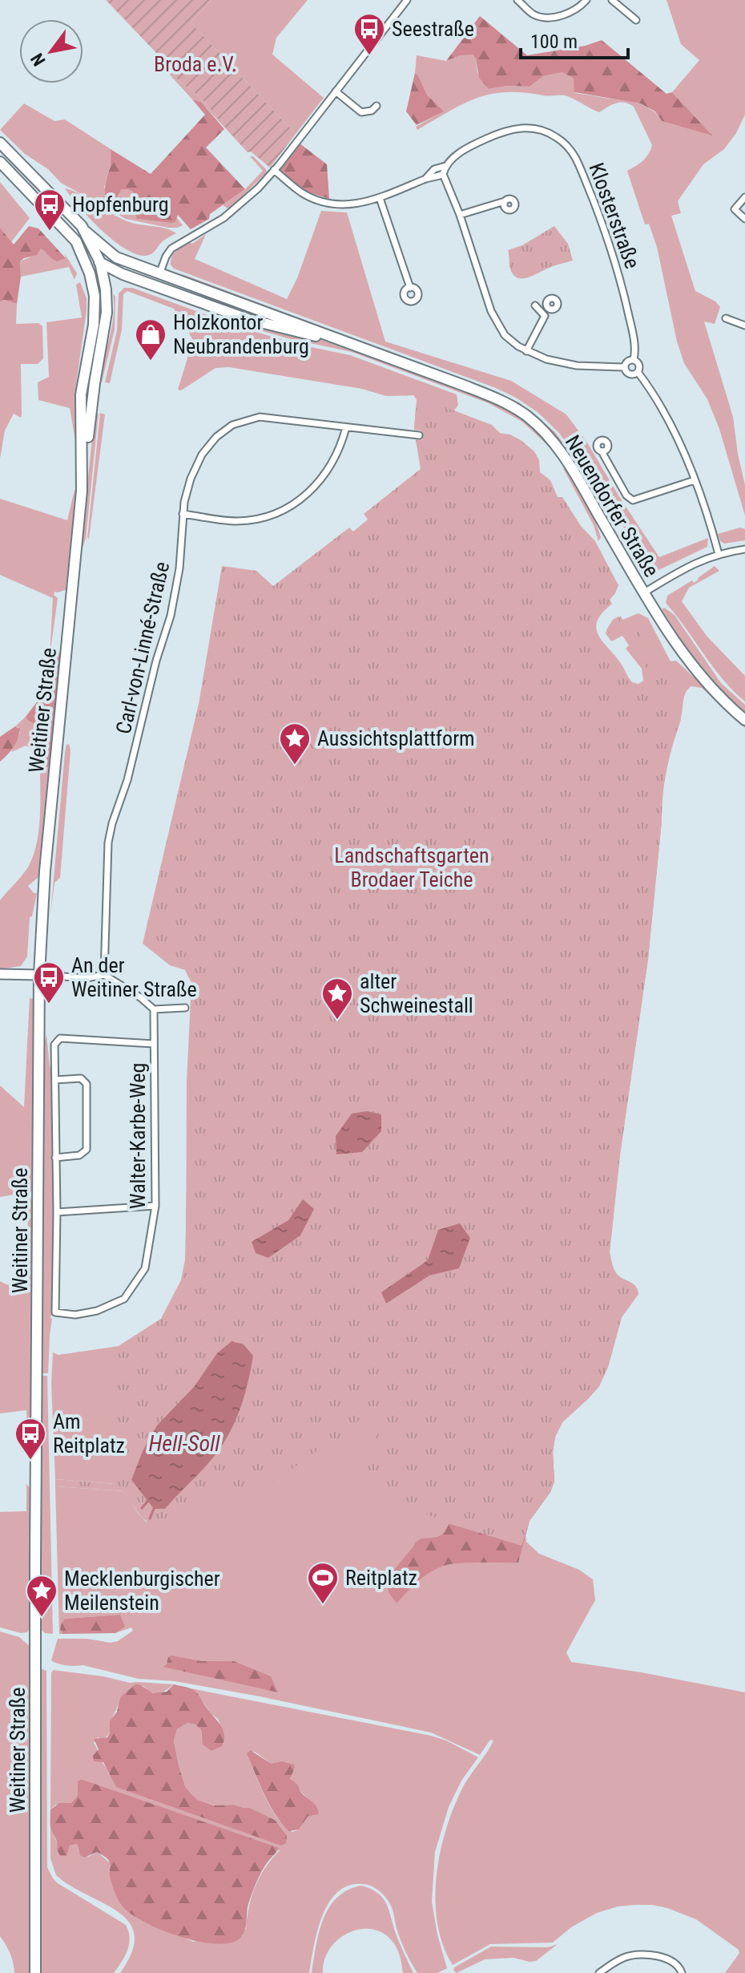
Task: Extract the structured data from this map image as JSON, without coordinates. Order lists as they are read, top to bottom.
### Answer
{
  "streets": {
    "main road": ["Neuendorfer Straße", "Weitiner Straße"],
    "street": ["Klosterstraße", "Carl-von-Linné-Straße", "Walter-Karbe-Weg"]
  },
  "crossings": [
    ["Neuendorfer Straße", "Weitiner Straße"]
  ],
  "water": ["Hell-Soll"],
  "parks": ["Broda e.V.", "Landschaftsgarten Brodaer Teiche"],
  "places": {
    "bus stop": [
      "Seestraße",
      "Hopfenburg",
      "An der Weitiner Straße",
      "Am Reitplatz"
    ],
    "shop": ["Holzkontor Neubrandenburg"],
    "place": ["Aussichtsplattform", "alter Schweinestall", "Mecklenburgischer Meilenstein"],
    "sports": ["Reitplatz"]
  },
  "scale_bar": "100 m",
  "north": "bottom left"
}
